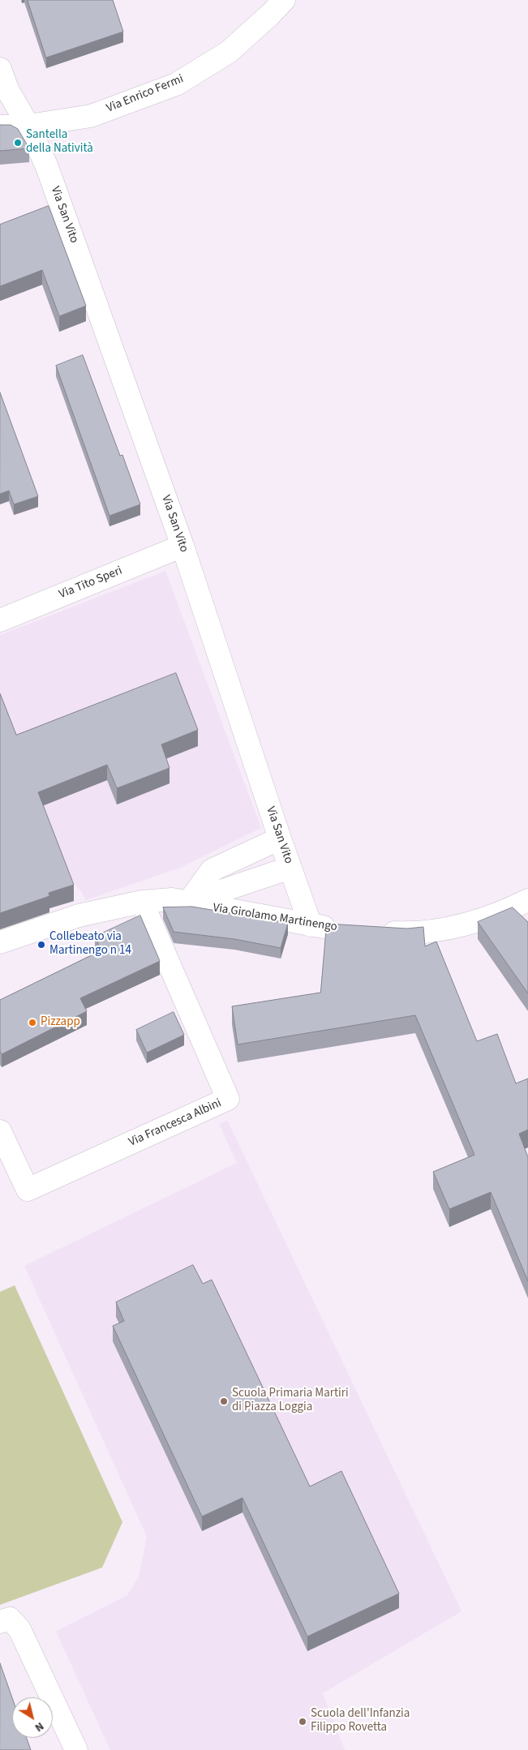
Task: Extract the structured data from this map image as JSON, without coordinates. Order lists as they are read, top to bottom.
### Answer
{
  "streets": {
    "street": [
      "Via Enrico Fermi",
      "Via San Vito",
      "Via Tito Speri",
      "Via Girolamo Martinengo",
      "Via Francesca Albini"
    ]
  },
  "crossings": [
    ["Via Enrico Fermi", "Via San Vito"],
    ["Via San Vito", "Via Tito Speri"],
    ["Via San Vito", "Via Girolamo Martinengo"],
    ["Via Girolamo Martinengo", "Via Francesca Albini"]
  ],
  "places": [
    "Santella della Natività",
    "Collebeato via Martinengo n 14",
    "Pizzapp",
    "Scuola Primaria Martiri di Piazza Loggia",
    "Scuola dell'Infanzia Filippo Rovetta"
  ],
  "north": "bottom right"
}
